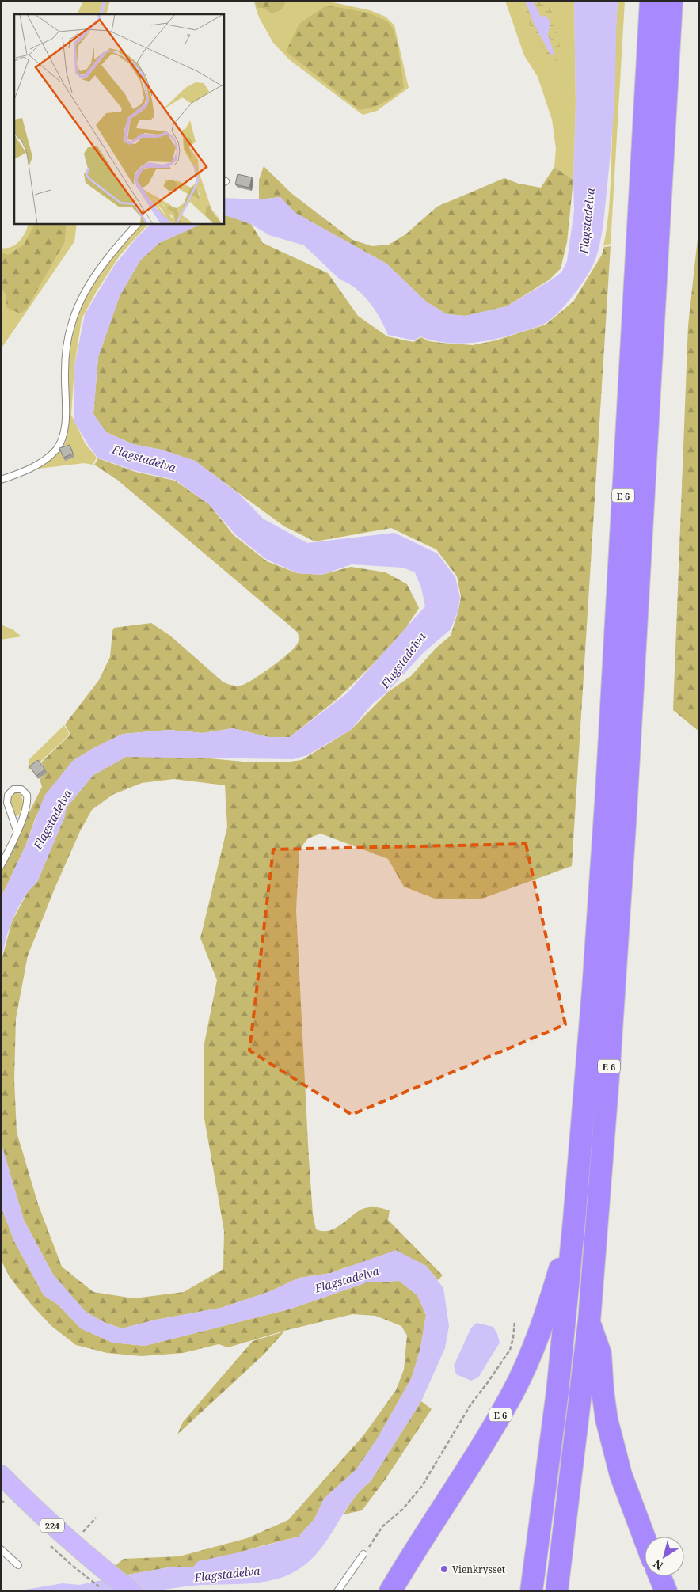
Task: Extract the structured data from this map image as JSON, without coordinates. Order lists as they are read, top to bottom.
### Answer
{
  "streets": {
    "highway": ["E 6"],
    "main road": ["224"]
  },
  "water": ["Flagstadelva"],
  "places": ["Vienkrysset"],
  "north": "bottom left"
}
